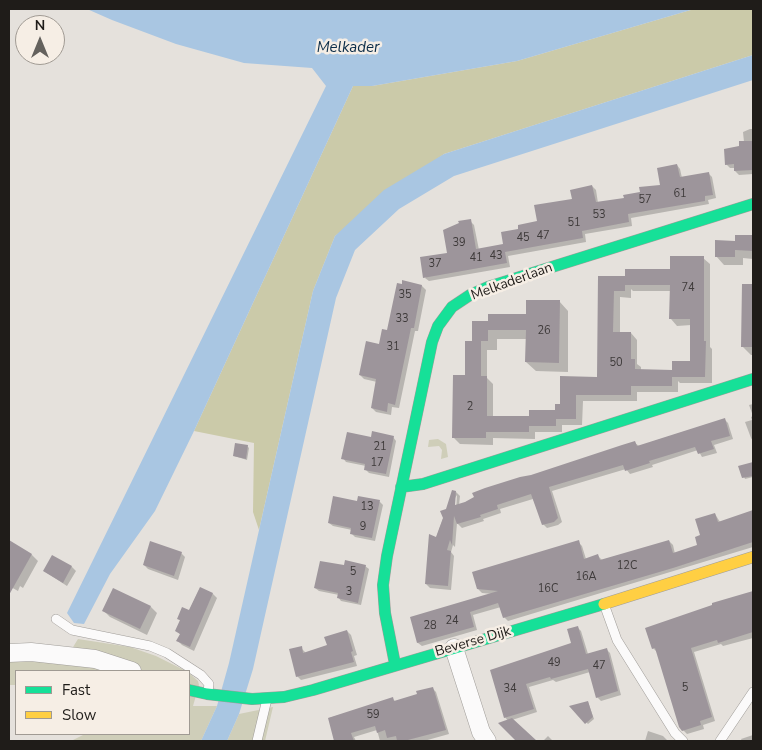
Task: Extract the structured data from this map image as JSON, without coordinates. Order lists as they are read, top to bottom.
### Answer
{
  "streets": {
    "street": ["Melkaderlaan", "Beverse Dijk"]
  },
  "crossings": [
    ["Melkaderlaan", "Beverse Dijk"]
  ],
  "water": ["Melkader"],
  "house_numbers": [
    "61",
    "57",
    "53",
    "51",
    "47",
    "45",
    "39",
    "43",
    "41",
    "37",
    "74",
    "35",
    "33",
    "26",
    "31",
    "50",
    "2",
    "21",
    "17",
    "13",
    "9",
    "12C",
    "5",
    "16A",
    "16C",
    "3",
    "24",
    "28",
    "49",
    "47",
    "5",
    "34",
    "59"
  ],
  "legend": ["Fast", "Slow"],
  "north": "top"
}
